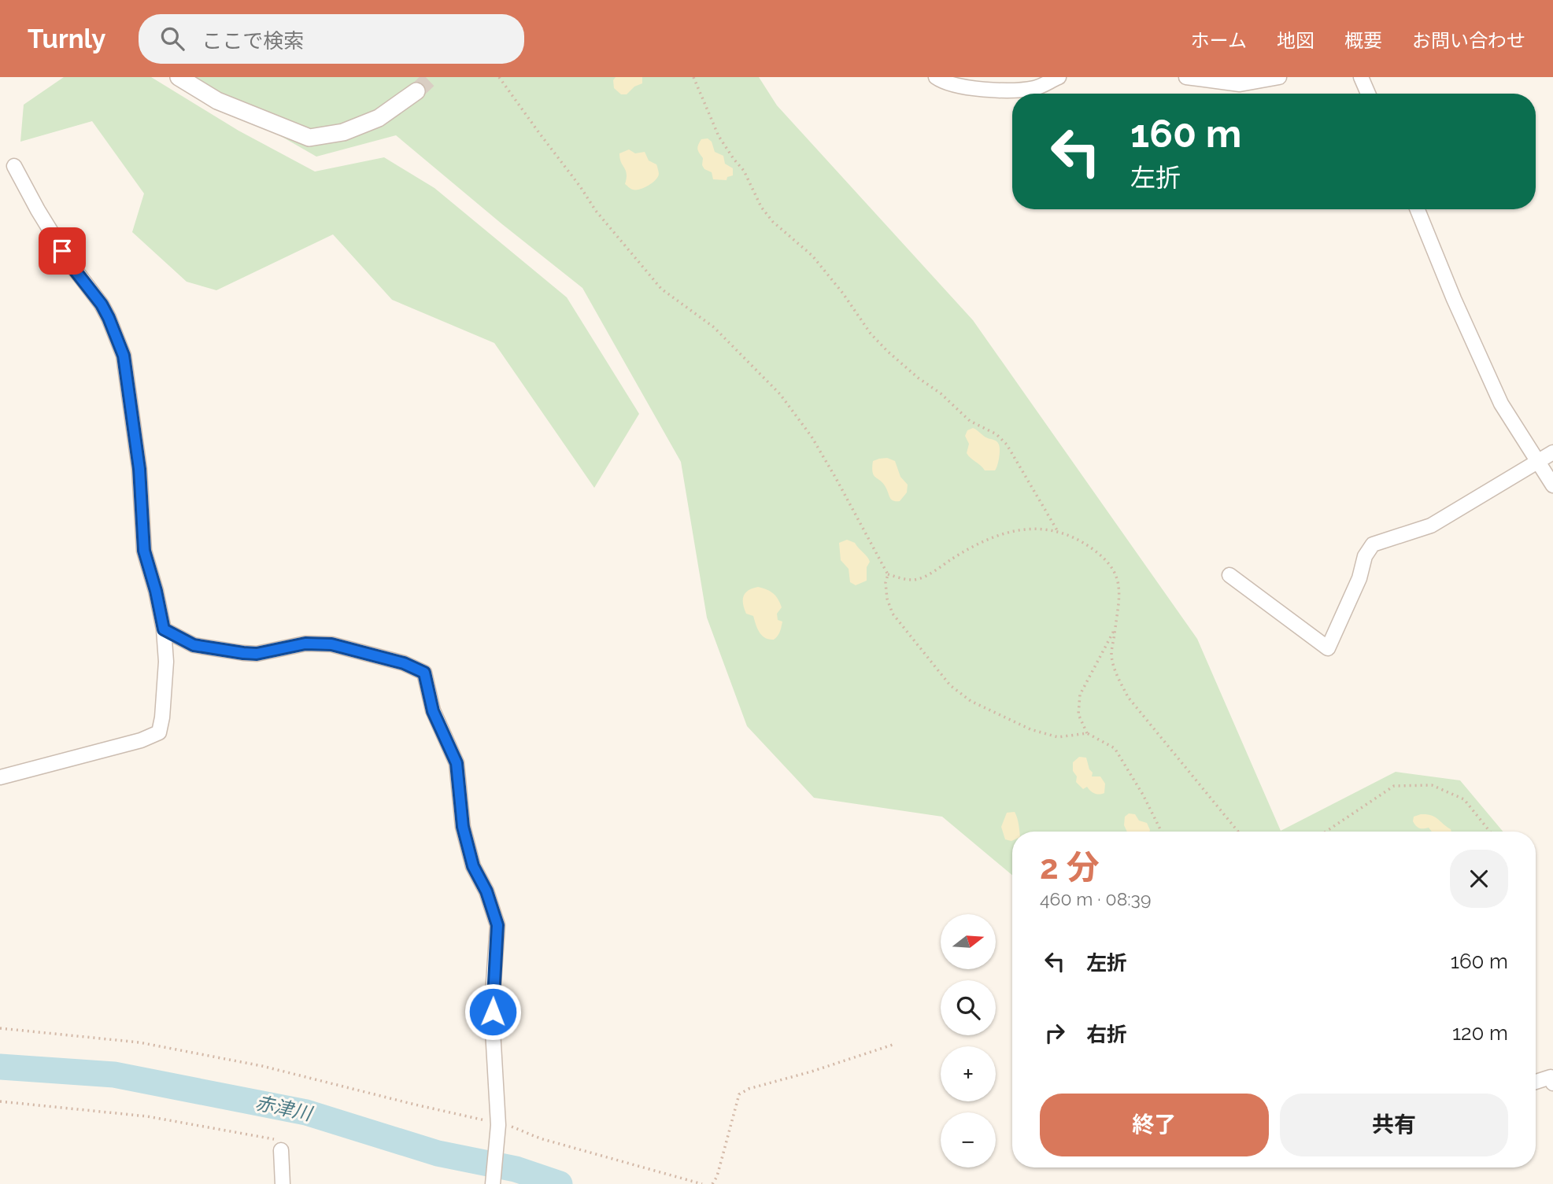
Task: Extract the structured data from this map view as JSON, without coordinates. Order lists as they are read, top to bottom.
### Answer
{
  "water": ["赤津川"],
  "north": "right",
  "page": {
    "header": "Turnly",
    "search": "ここで検索",
    "nav": [
      "ホーム",
      "地図",
      "概要",
      "お問い合わせ"
    ],
    "turn": ["160 m", "左折"],
    "heading": ["2 分", "460 m · 08:39"],
    "map_buttons": ["+", "−"],
    "list": [
      {
        "name": "左折",
        "value": "160 m"
      },
      {
        "name": "右折",
        "value": "120 m"
      }
    ],
    "buttons": ["終了", "共有"]
  }
}
